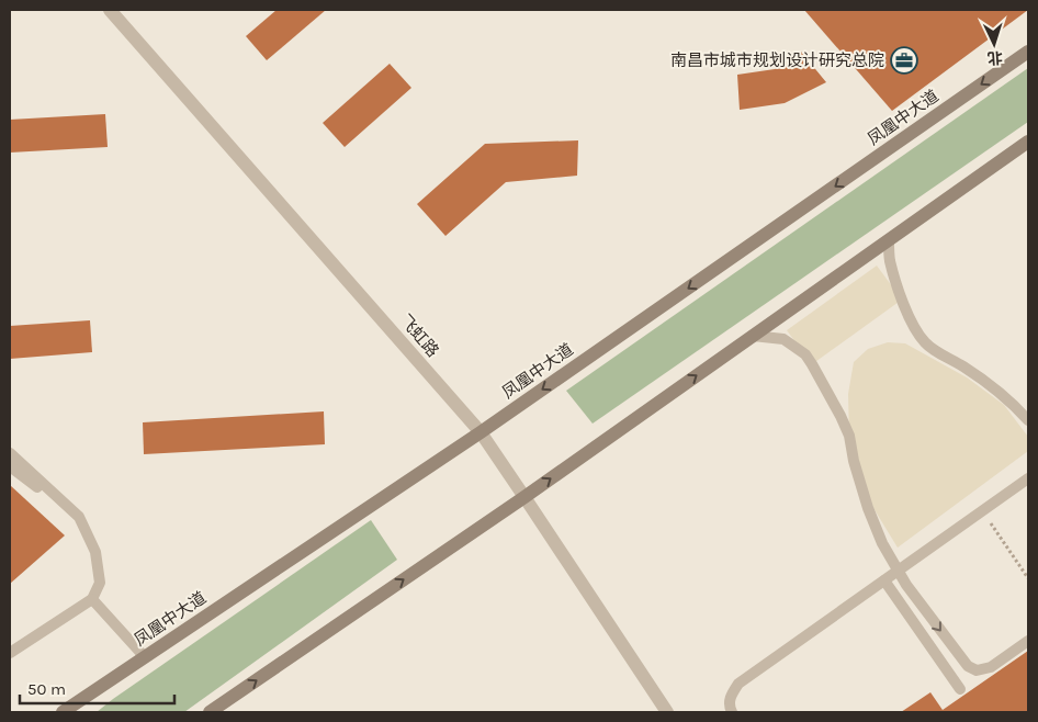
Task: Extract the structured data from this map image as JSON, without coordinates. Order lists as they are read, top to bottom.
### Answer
{
  "streets": {
    "main road": ["凤凰中大道"],
    "street": ["飞虹路"]
  },
  "crossings": [
    ["凤凰中大道", "飞虹路"]
  ],
  "places": {
    "office": ["南昌市城市规划设计研究总院"]
  },
  "scale_bar": "50 m",
  "north": "bottom"
}
